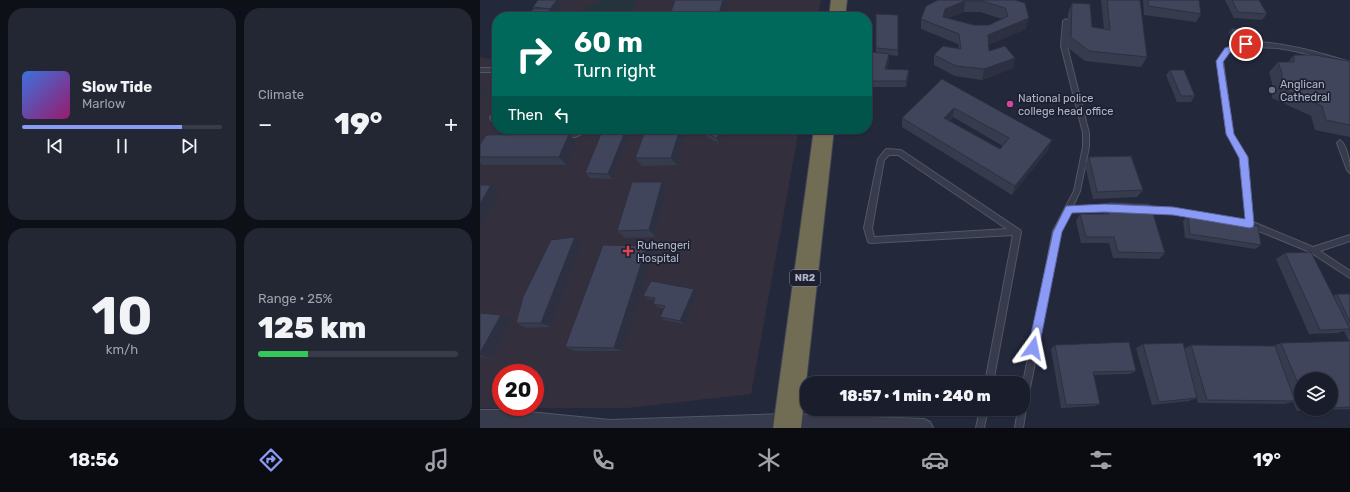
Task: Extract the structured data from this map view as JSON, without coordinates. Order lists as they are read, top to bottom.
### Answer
{
  "streets": {
    "highway": ["NR2"]
  },
  "places": {
    "other": ["Anglican Cathedral", "National police college head office"],
    "health": ["Ruhengeri Hospital"]
  },
  "page": {
    "tile": [
      "Climate",
      ["10", "km/h"],
      ["Range · 25%", "125 km"]
    ],
    "turn": ["60 m", "Turn right"],
    "song": ["Slow Tide", "Marlow"],
    "then": "Then",
    "heat": ["−", "19°", "+"],
    "limit": "20",
    "trip": "18:57 · 1 min · 240 m",
    "tabs": ["18:56", "19°"]
  }
}
